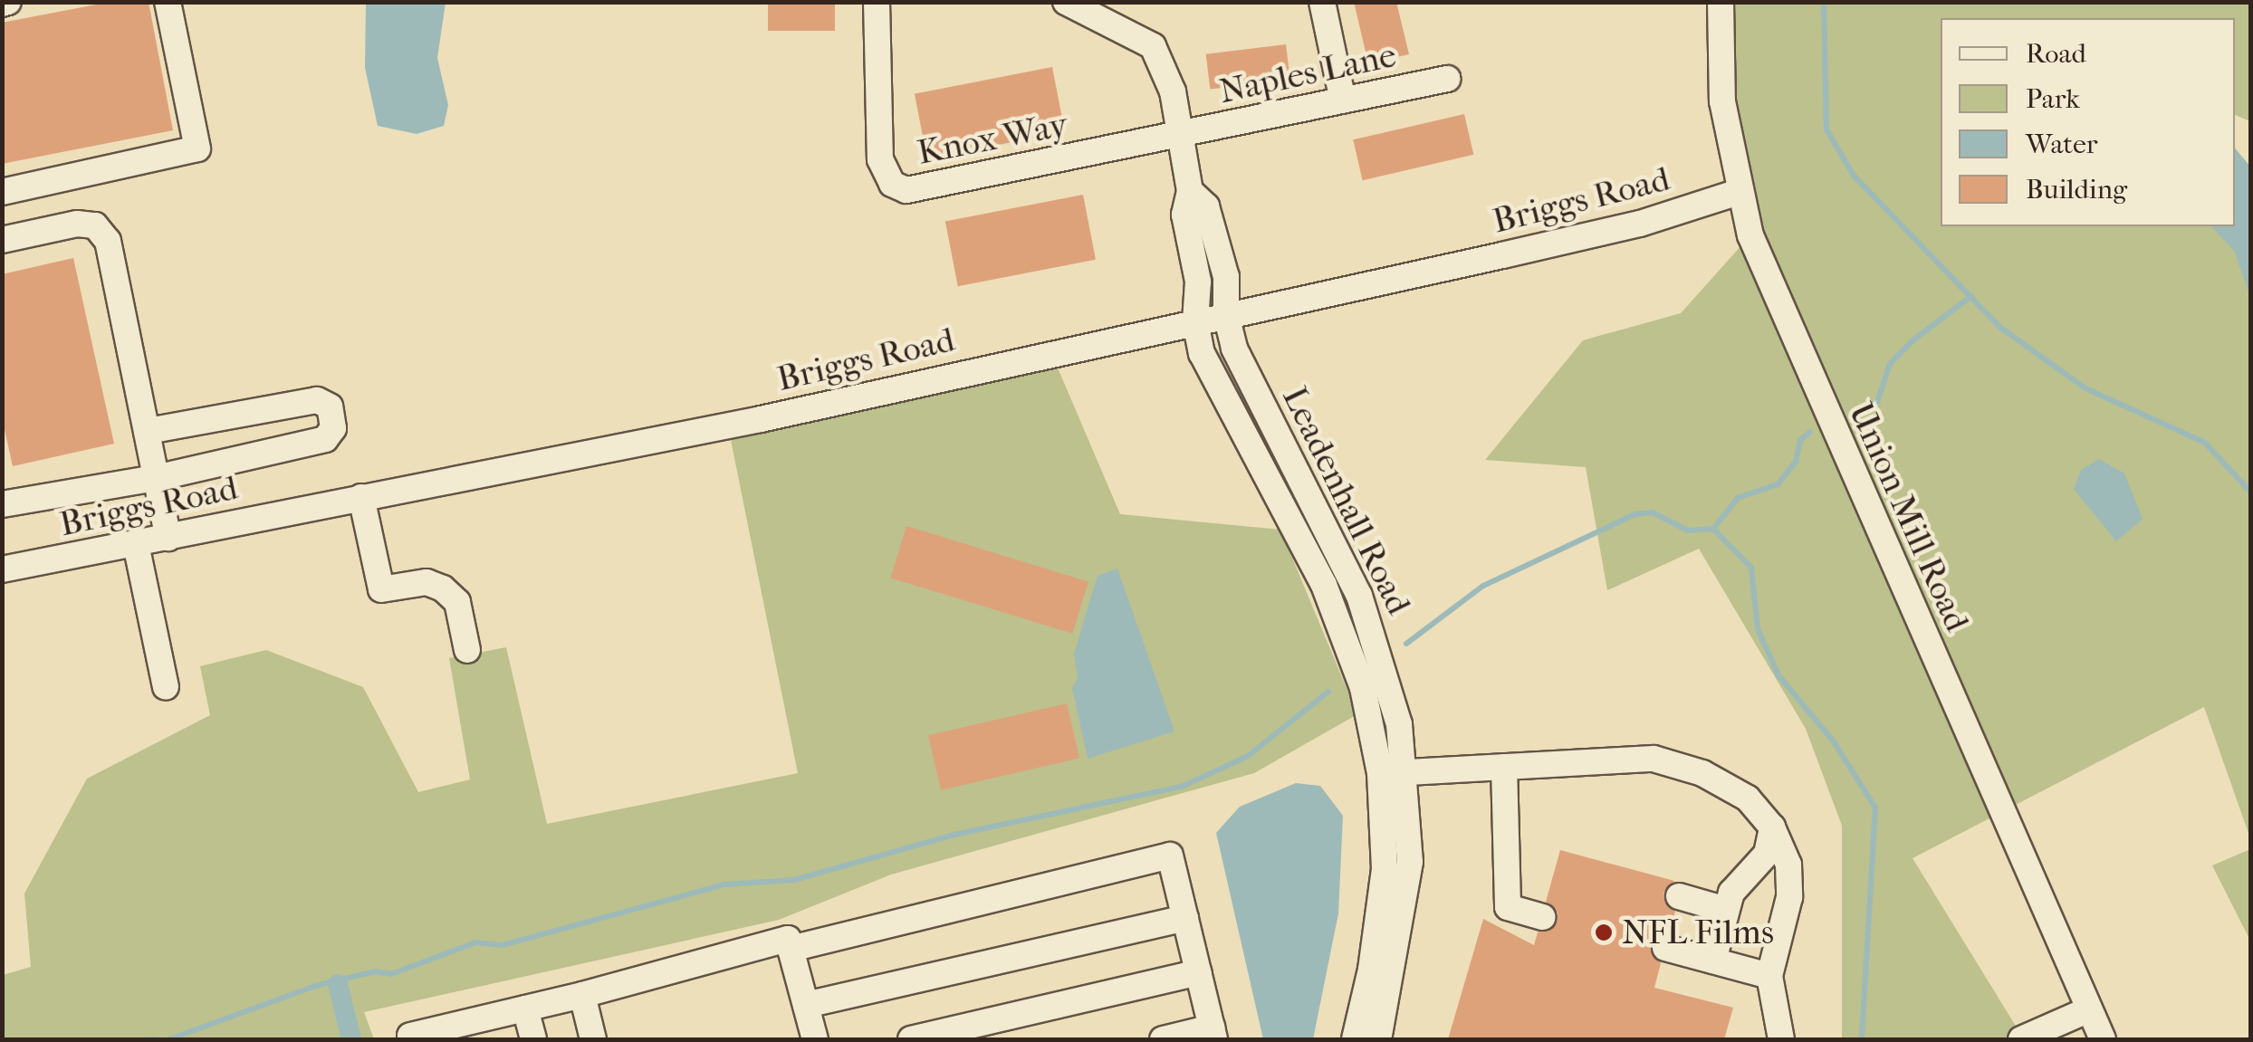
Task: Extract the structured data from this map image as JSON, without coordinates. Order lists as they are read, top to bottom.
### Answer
{
  "streets": {
    "street": [
      "Naples Lane",
      "Knox Way",
      "Briggs Road",
      "Leadenhall Road",
      "Union Mill Road"
    ]
  },
  "crossings": [
    ["Naples Lane", "Knox Way"],
    ["Briggs Road", "Leadenhall Road"],
    ["Briggs Road", "Union Mill Road"]
  ],
  "places": ["NFL Films"],
  "legend": [
    "Road",
    "Park",
    "Water",
    "Building"
  ]
}
